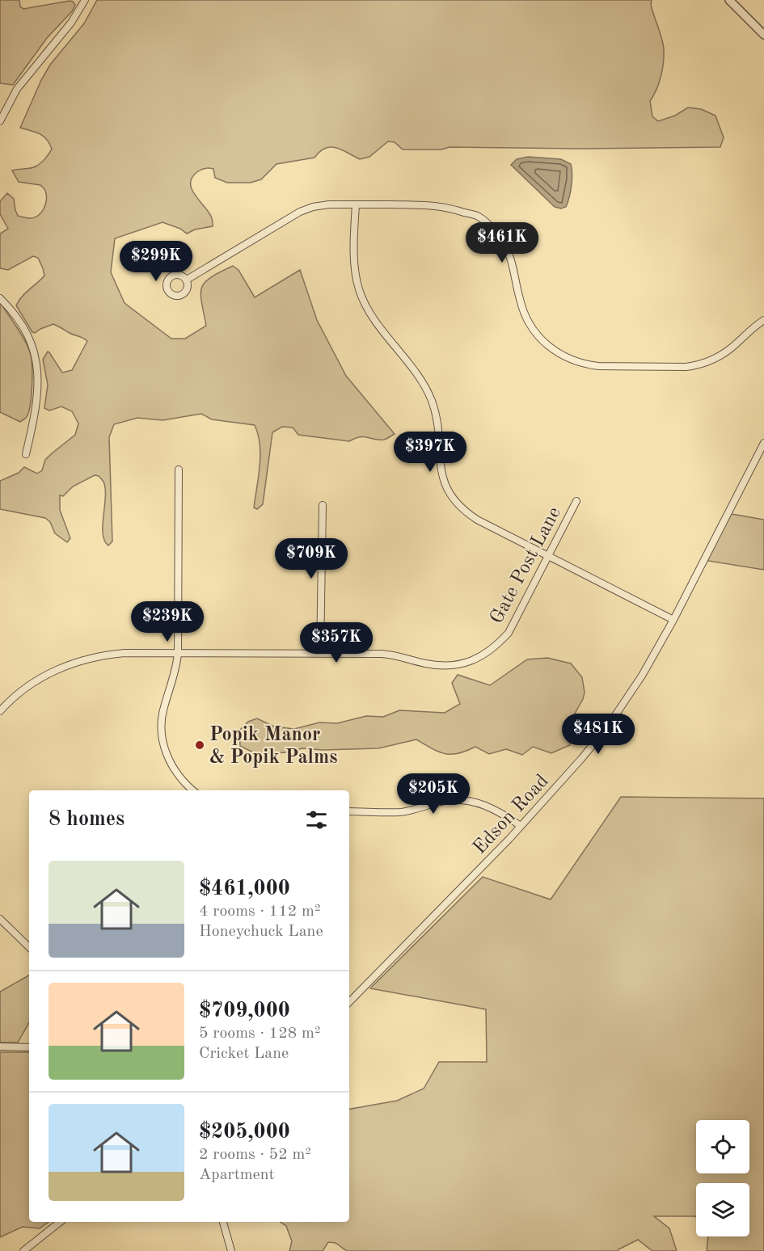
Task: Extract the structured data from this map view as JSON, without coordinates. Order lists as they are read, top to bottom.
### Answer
{
  "streets": {
    "street": ["Gate Post Lane", "Edson Road"]
  },
  "places": ["Popik Manor & Popik Palms"],
  "page": {
    "price": [
      "$461K",
      "$299K",
      "$397K",
      "$709K",
      "$239K",
      "$357K",
      "$481K",
      "$205K"
    ],
    "heading": "8 homes",
    "list": [
      {
        "name": "$461,000",
        "note": "4 rooms · 112 m² · Honeychuck Lane"
      },
      {
        "name": "$709,000",
        "note": "5 rooms · 128 m² · Cricket Lane"
      },
      {
        "name": "$205,000",
        "note": "2 rooms · 52 m² · Apartment"
      }
    ]
  }
}
